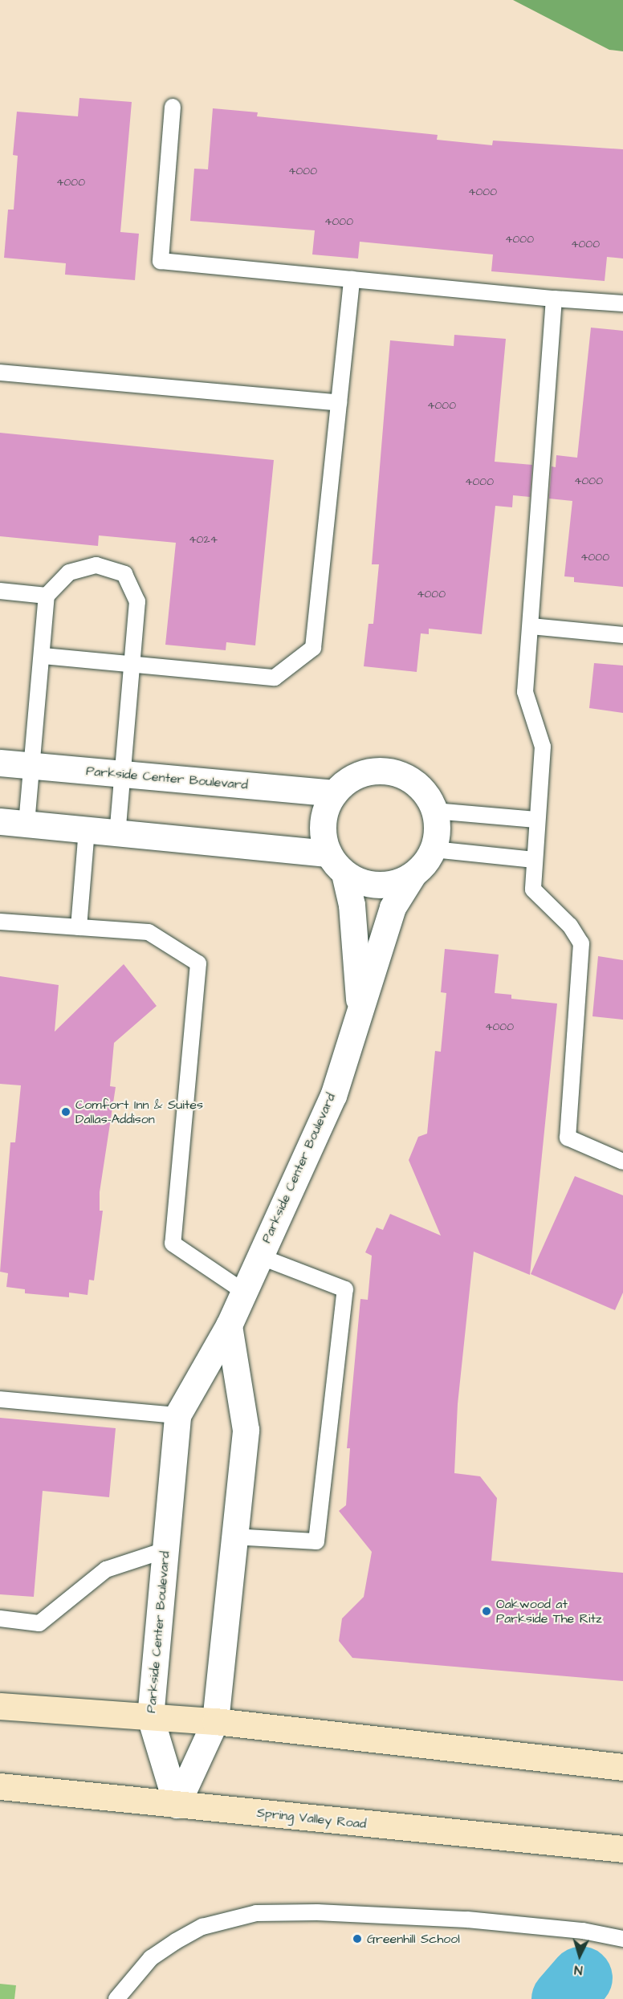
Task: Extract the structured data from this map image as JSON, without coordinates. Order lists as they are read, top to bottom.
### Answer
{
  "streets": {
    "main road": ["Spring Valley Road"],
    "street": ["Parkside Center Boulevard"]
  },
  "crossings": [
    ["Parkside Center Boulevard", "Spring Valley Road"]
  ],
  "places": ["Comfort Inn & Suites Dallas-Addison", "Oakwood at Parkside The Ritz", "Greenhill School"],
  "house_numbers": [
    "4000",
    "4000",
    "4000",
    "4000",
    "4000",
    "4000",
    "4000",
    "4000",
    "4000",
    "4024",
    "4000",
    "4000",
    "4000"
  ],
  "north": "bottom"
}
